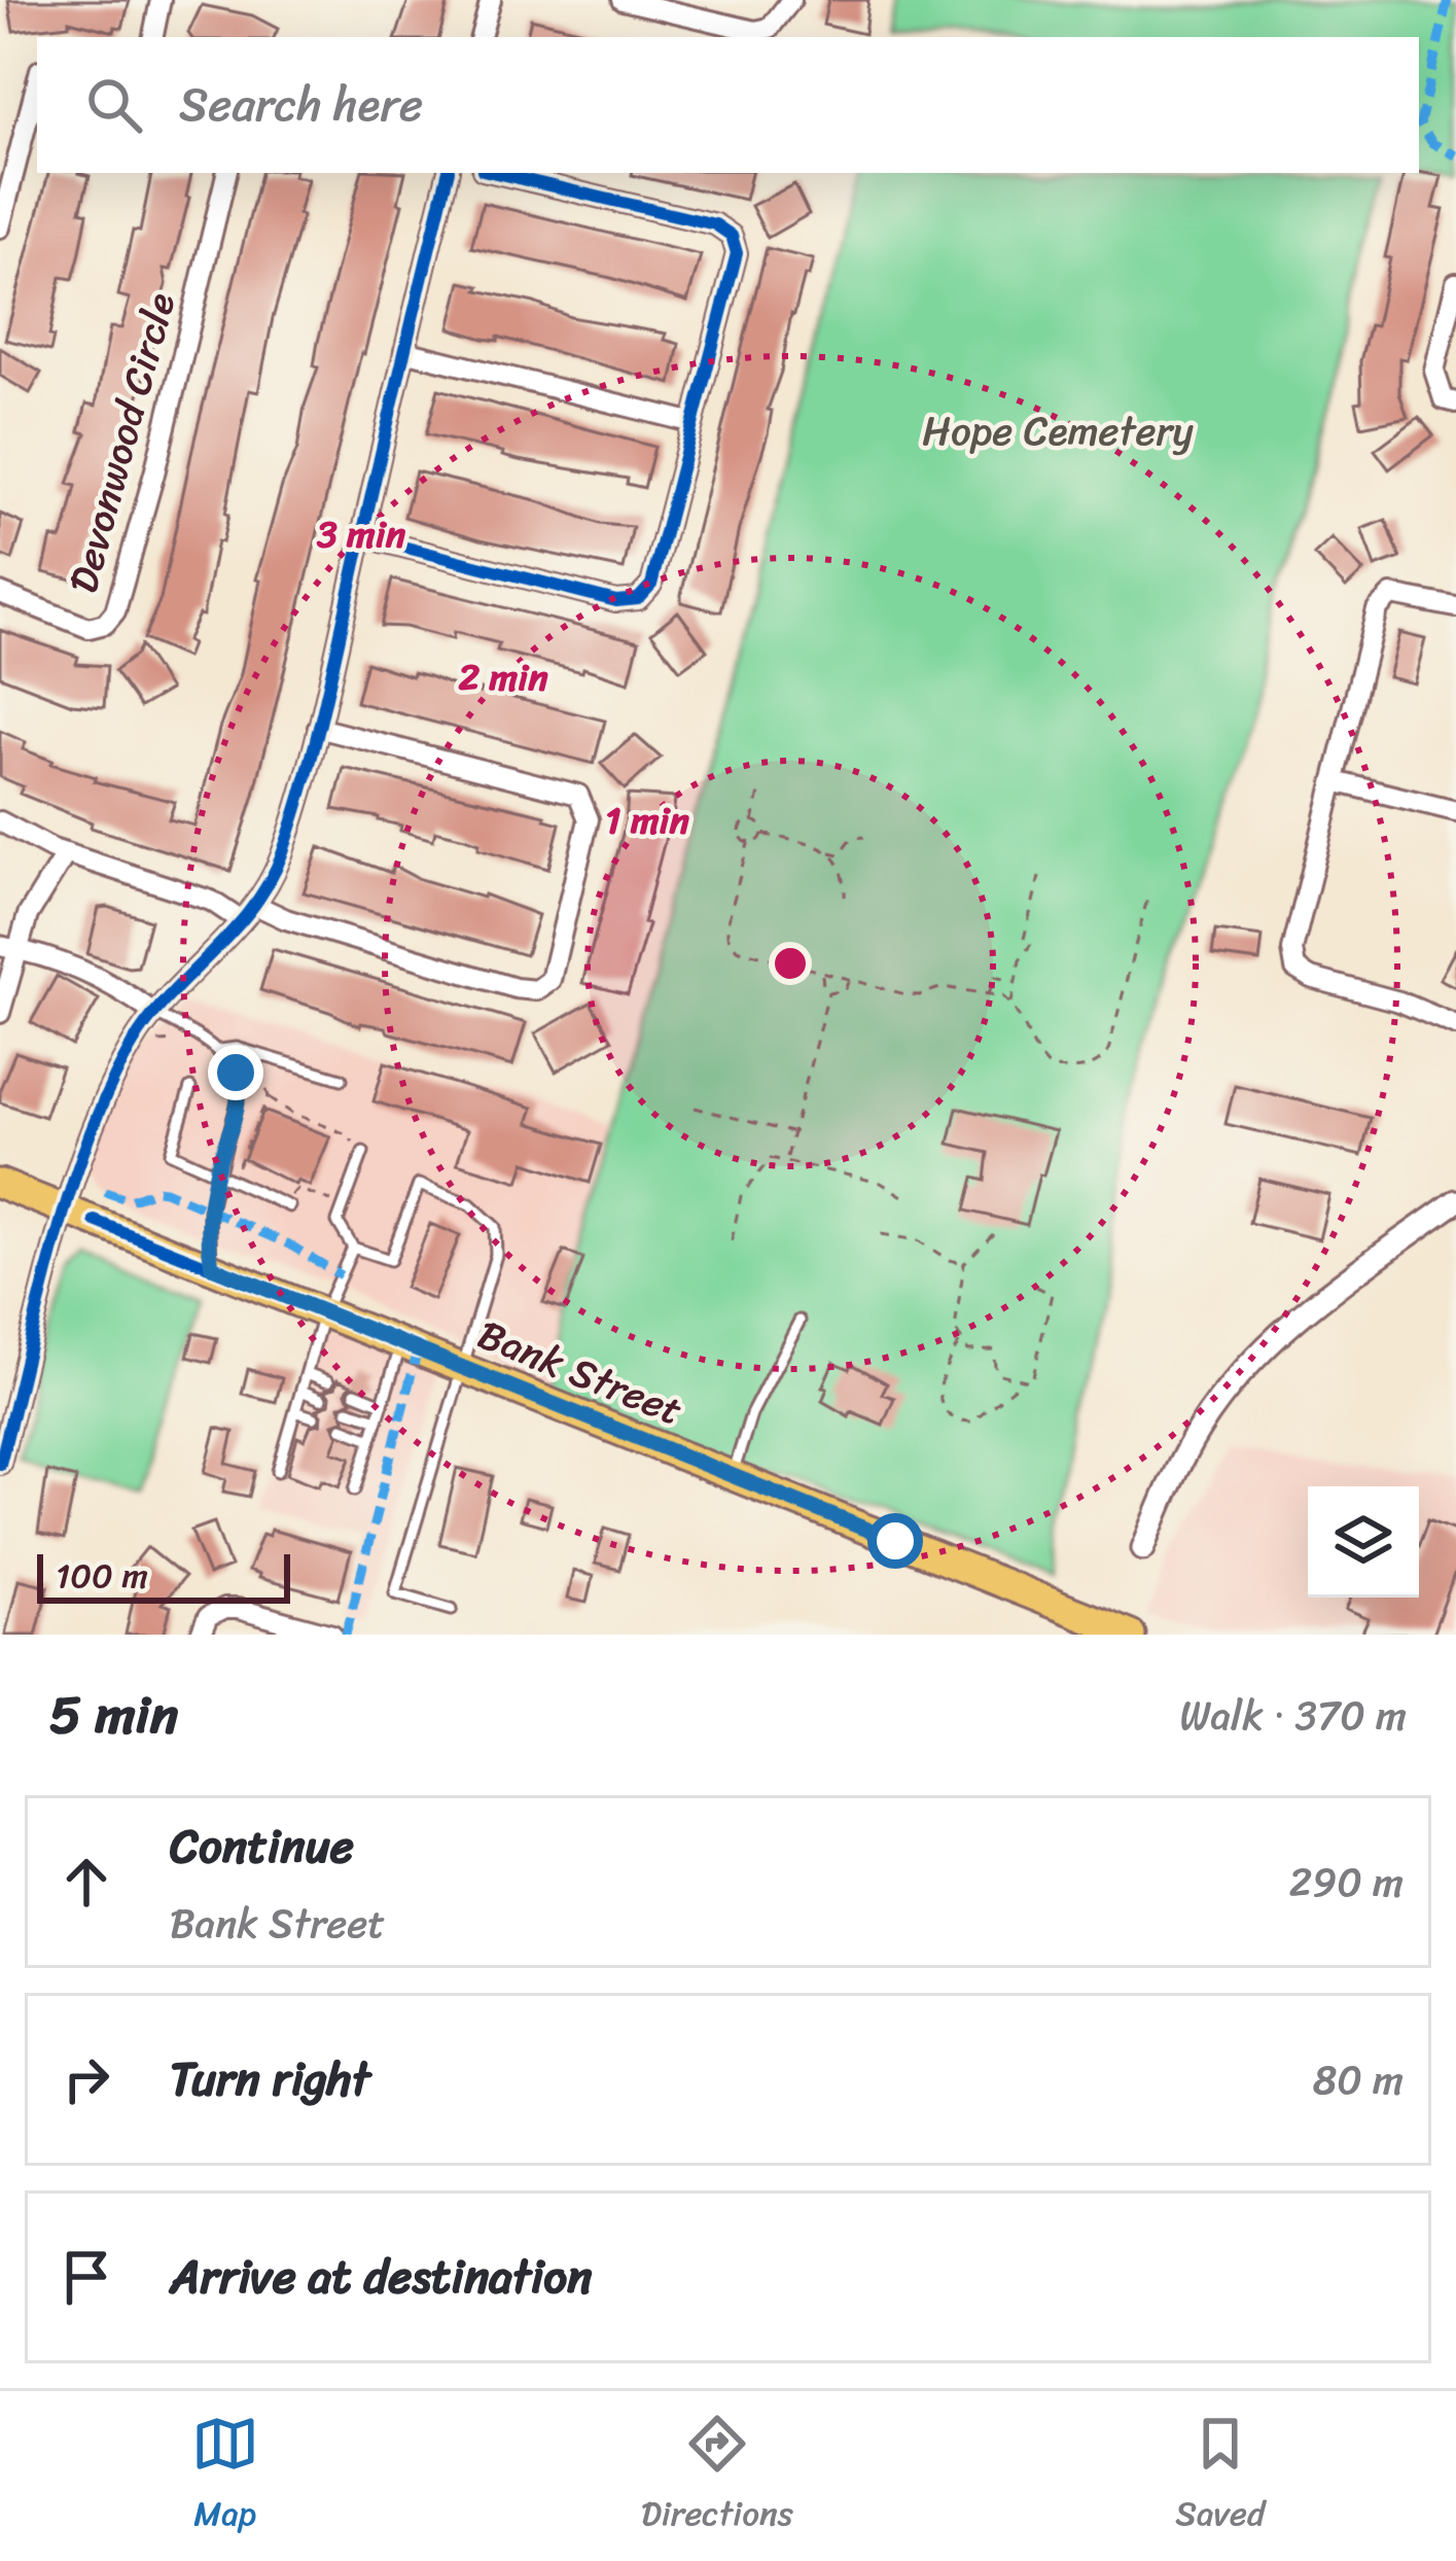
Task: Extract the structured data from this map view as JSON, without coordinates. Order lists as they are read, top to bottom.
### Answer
{
  "streets": {
    "main road": ["Bank Street"],
    "street": ["Devonwood Circle"]
  },
  "parks": ["Hope Cemetery"],
  "scale_bar": "100 m",
  "page": {
    "search": "Search here",
    "scale": "100 m",
    "heading": ["5 min", "Walk · 370 m"],
    "list": [
      ["Continue", "Bank Street", "290 m"],
      ["Turn right", "80 m"],
      "Arrive at destination"
    ],
    "nav": ["Map", "Directions", "Saved"]
  },
  "rings": ["3 min", "2 min", "1 min"]
}
